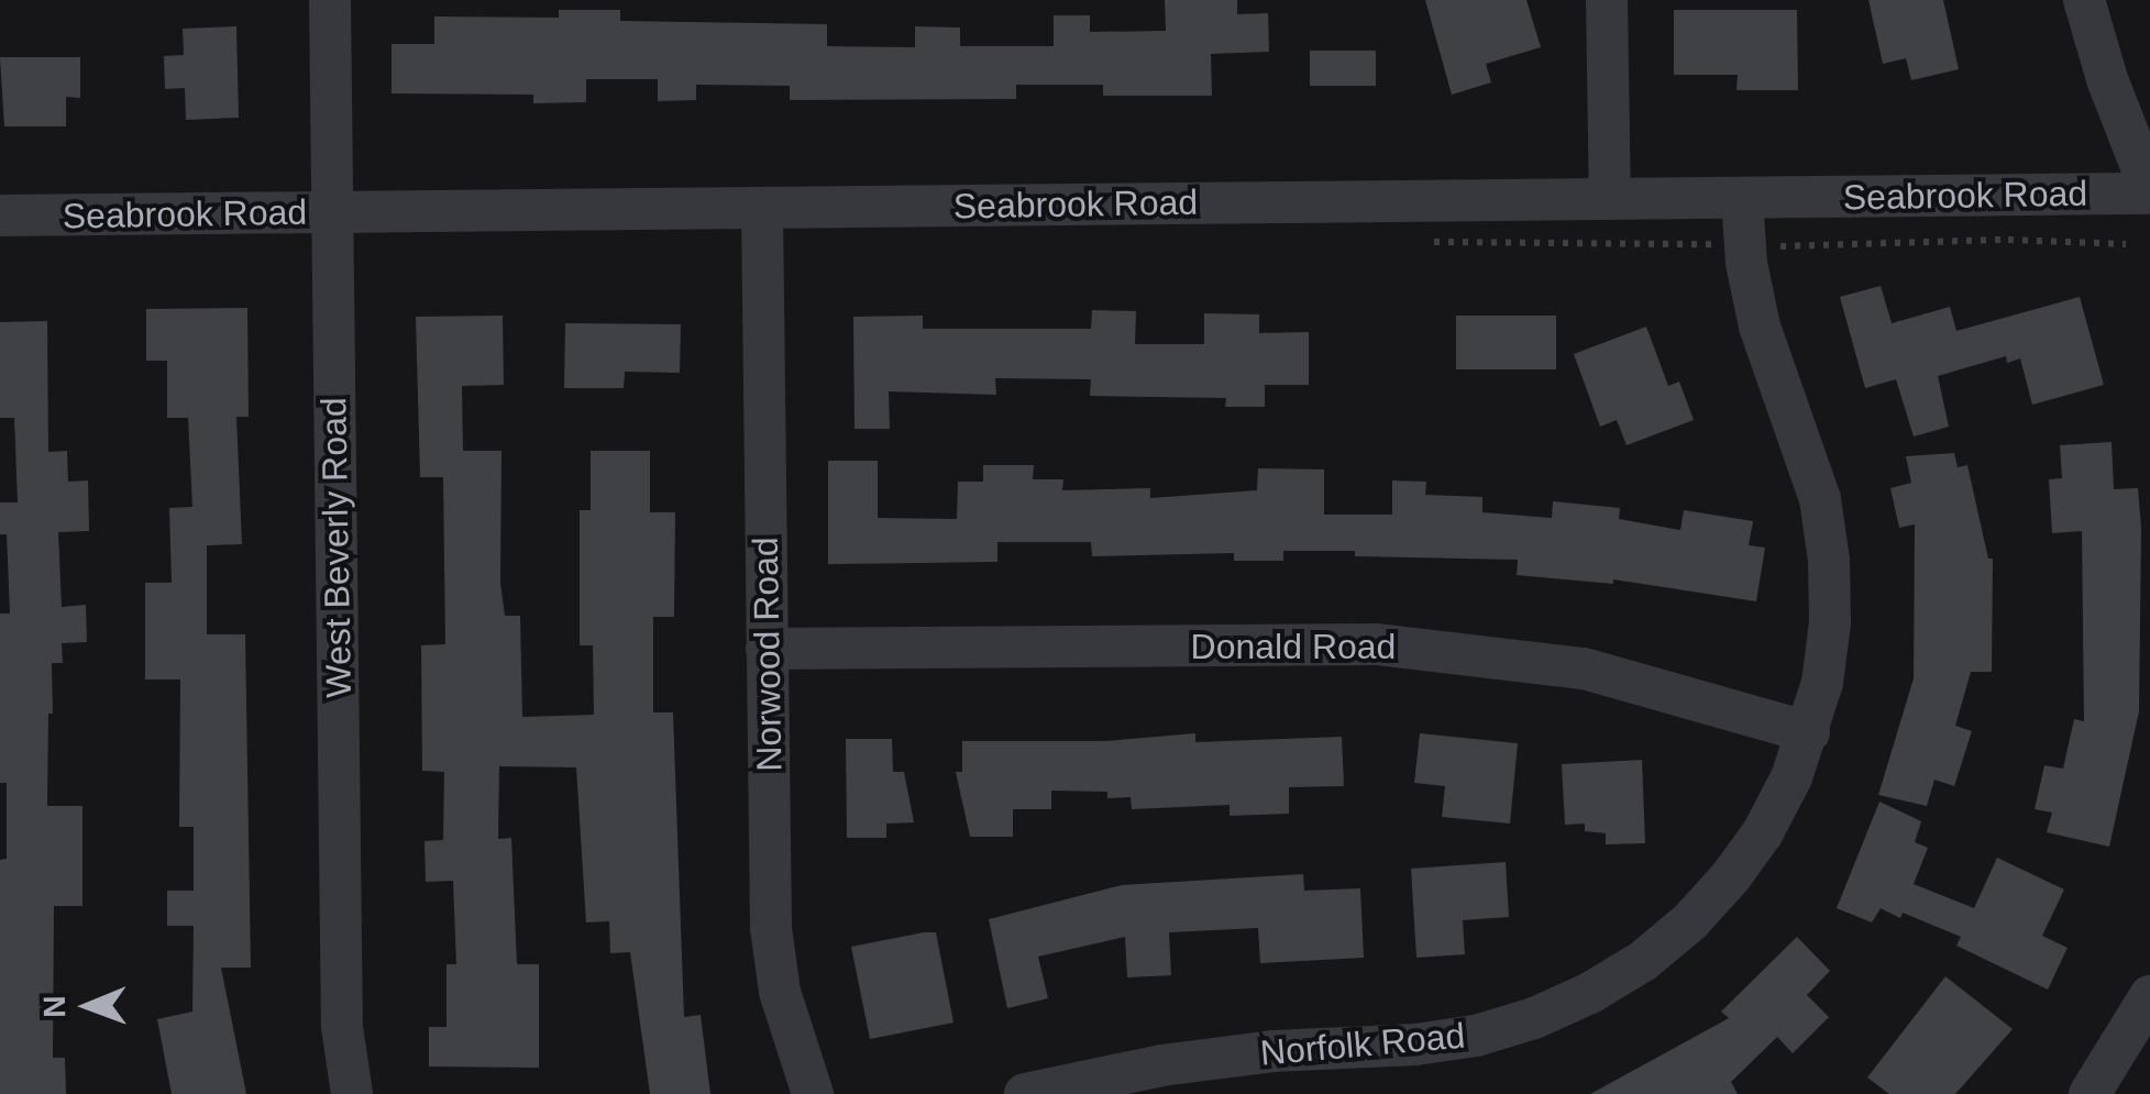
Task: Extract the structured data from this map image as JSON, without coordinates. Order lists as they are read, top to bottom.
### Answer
{
  "streets": {
    "street": [
      "Seabrook Road",
      "West Beverly Road",
      "Donald Road",
      "Norwood Road",
      "Norfolk Road"
    ]
  },
  "crossings": [
    ["Seabrook Road", "West Beverly Road"],
    ["Seabrook Road", "Norwood Road"],
    ["Seabrook Road", "Norfolk Road"],
    ["Donald Road", "Norwood Road"],
    ["Donald Road", "Norfolk Road"]
  ],
  "north": "left"
}
